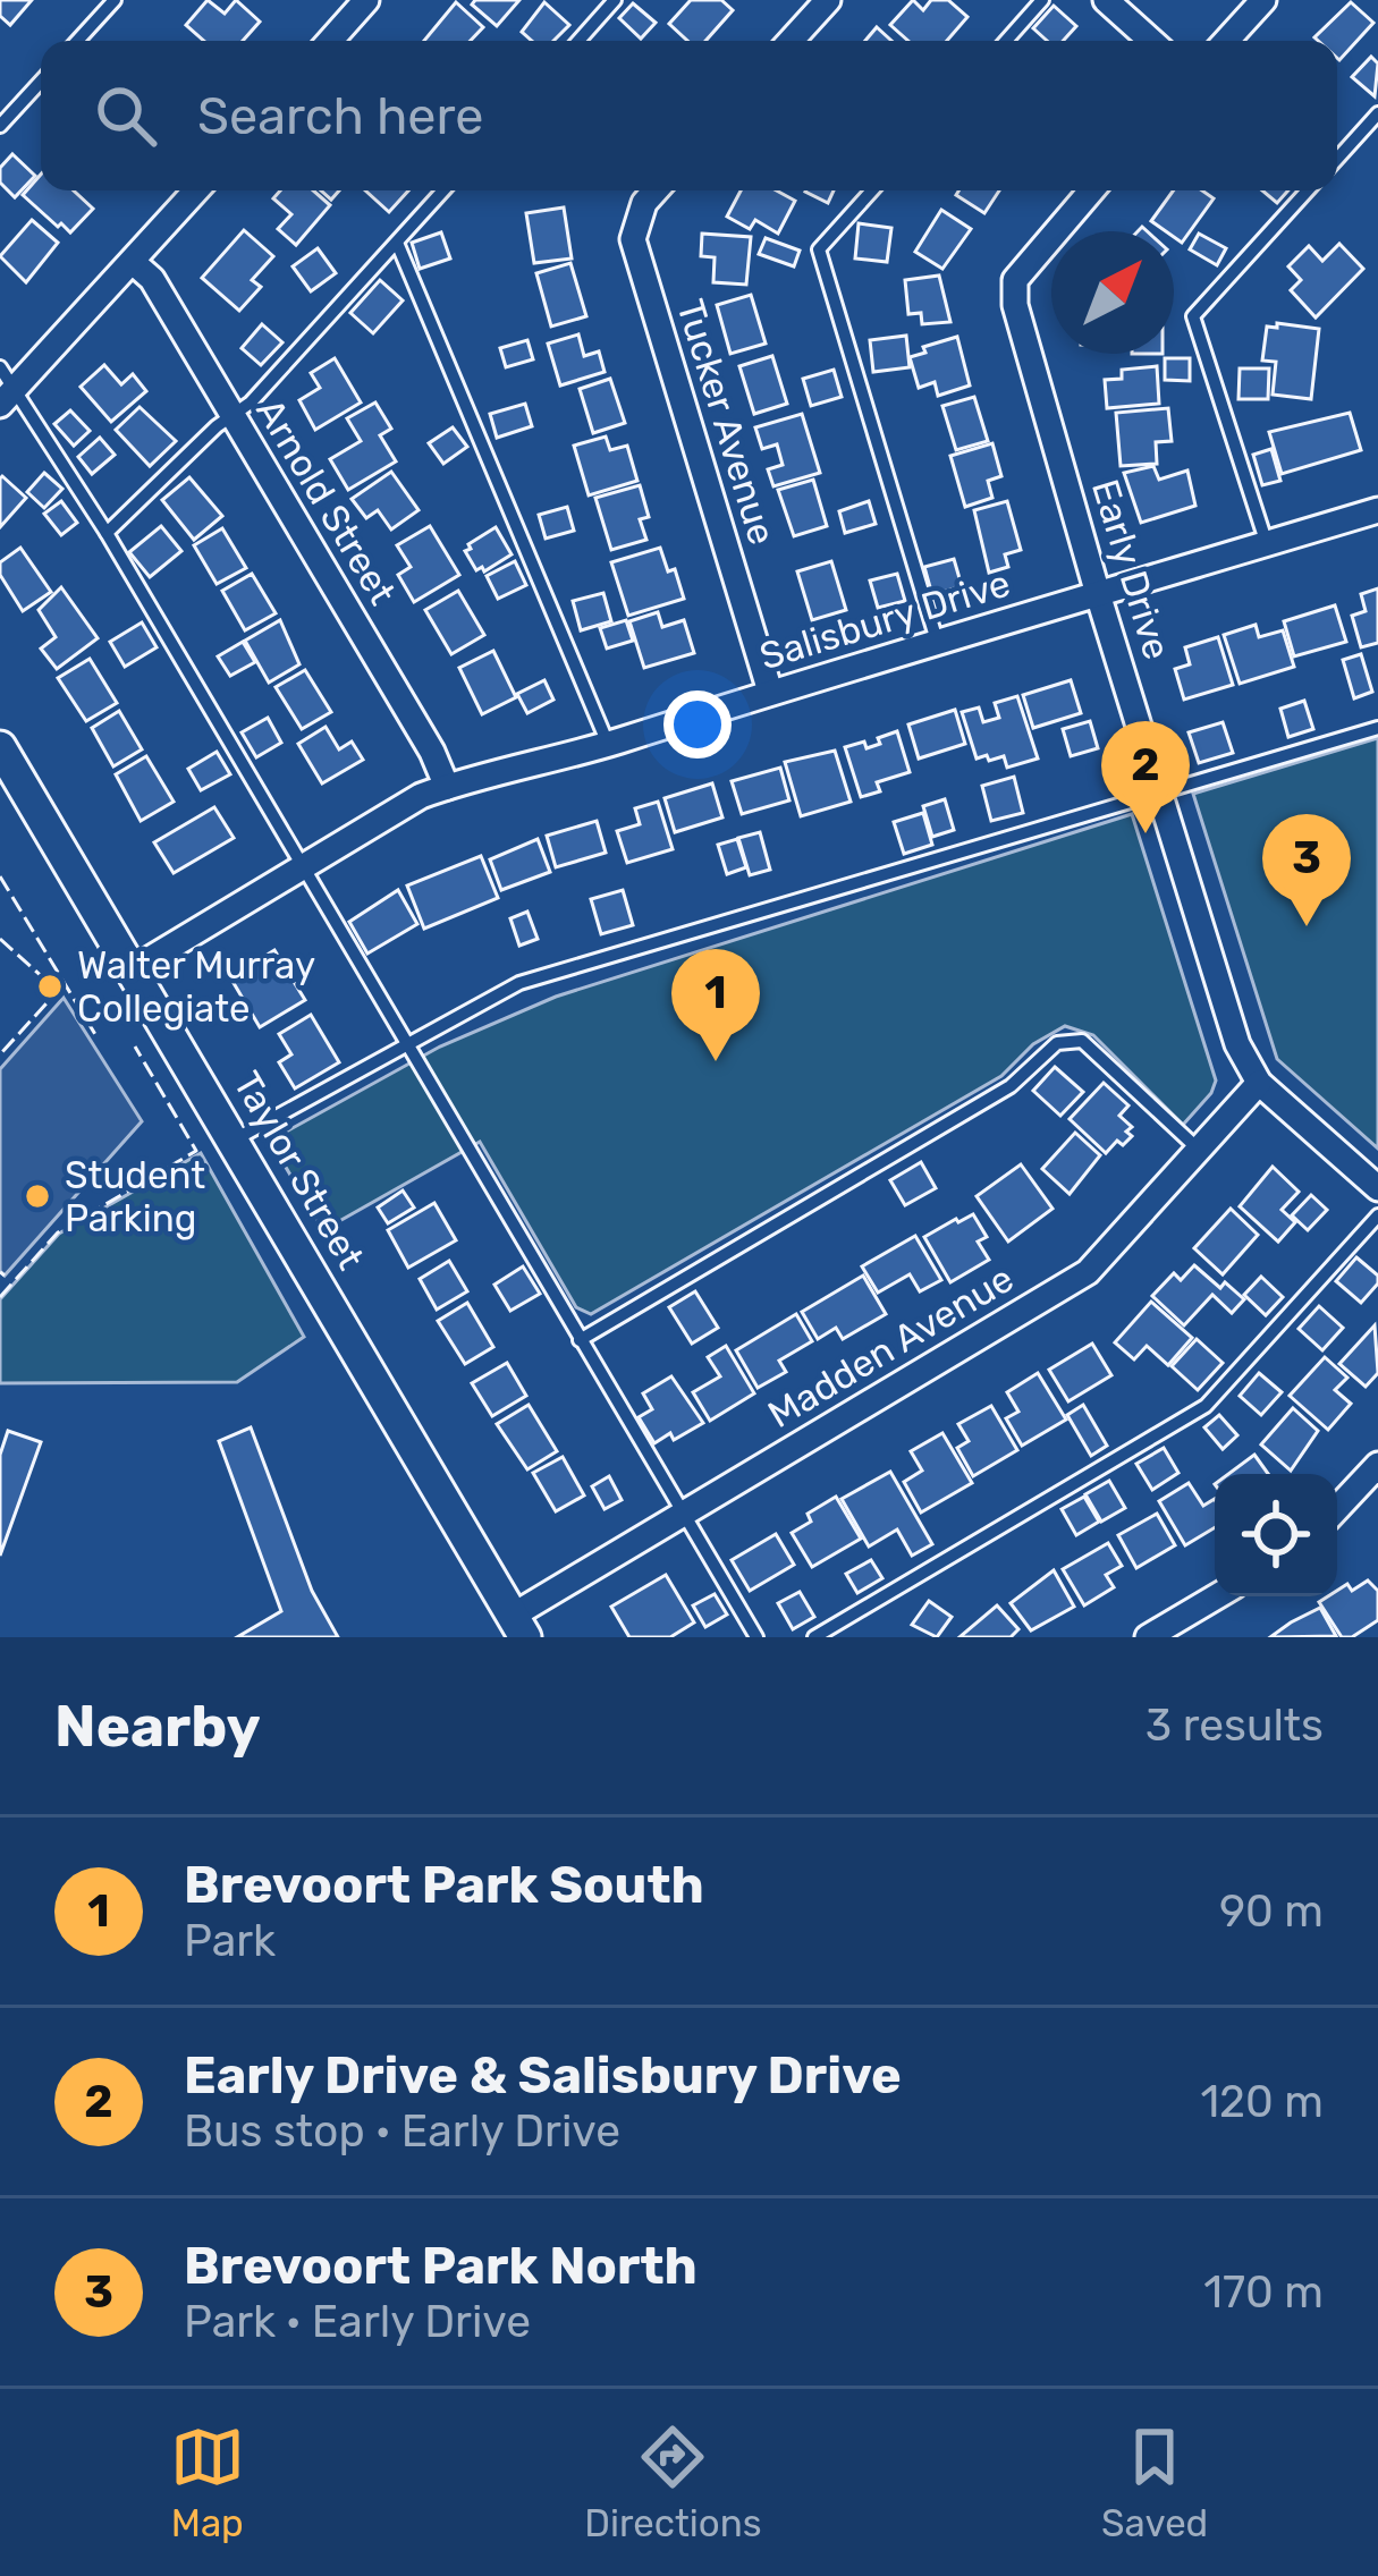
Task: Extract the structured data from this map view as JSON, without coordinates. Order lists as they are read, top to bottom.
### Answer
{
  "streets": {
    "main road": ["Taylor Street"],
    "street": [
      "Tucker Avenue",
      "Arnold Street",
      "Early Drive",
      "Salisbury Drive",
      "Madden Avenue"
    ]
  },
  "crossings": [
    ["Tucker Avenue", "Salisbury Drive"],
    ["Arnold Street", "Salisbury Drive"],
    ["Early Drive", "Salisbury Drive"],
    ["Early Drive", "Madden Avenue"],
    ["Salisbury Drive", "Taylor Street"],
    ["Taylor Street", "Madden Avenue"]
  ],
  "places": ["Walter Murray Collegiate", "Student Parking"],
  "north": "top right",
  "page": {
    "search": "Search here",
    "pins": ["2", "3", "1"],
    "heading": ["Nearby", "3 results"],
    "list": [
      {
        "mark": "1",
        "name": "Brevoort Park South",
        "note": "Park",
        "value": "90 m"
      },
      {
        "mark": "2",
        "name": "Early Drive & Salisbury Drive",
        "note": "Bus stop · Early Drive",
        "value": "120 m"
      },
      {
        "mark": "3",
        "name": "Brevoort Park North",
        "note": "Park · Early Drive",
        "value": "170 m"
      }
    ],
    "nav": ["Map", "Directions", "Saved"]
  }
}
